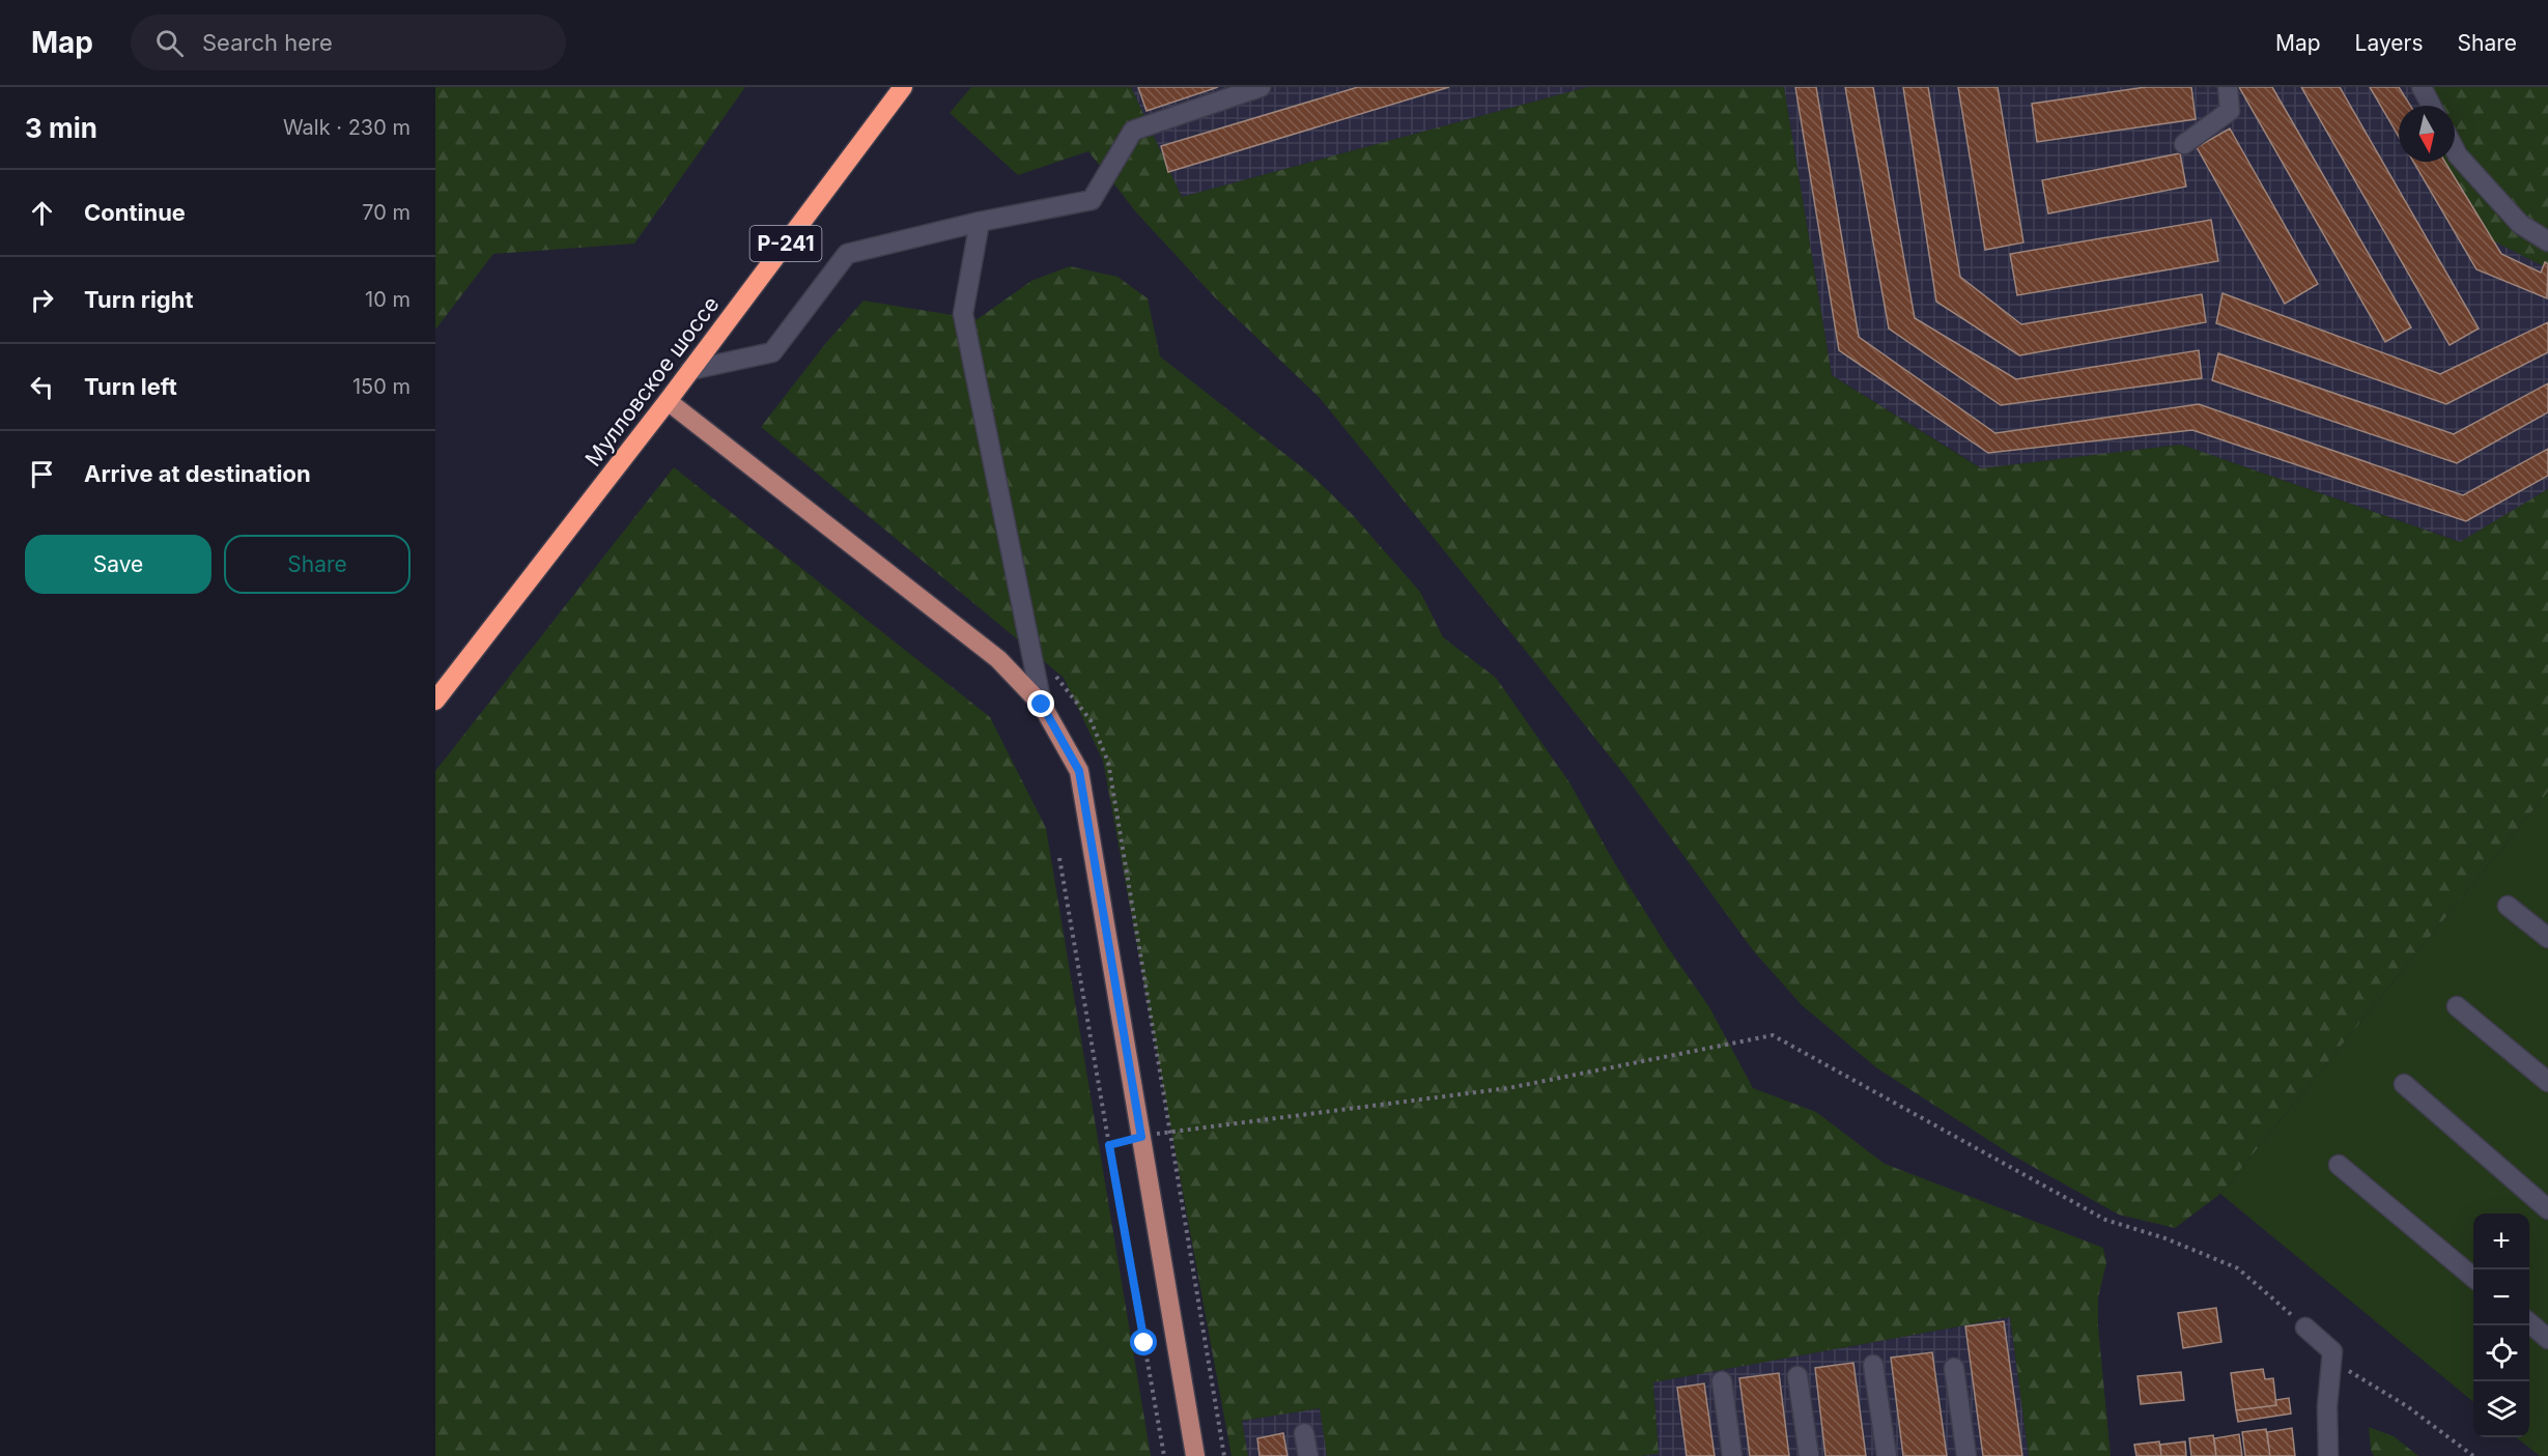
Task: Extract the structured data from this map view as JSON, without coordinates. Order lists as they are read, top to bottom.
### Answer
{
  "streets": {
    "highway": ["Р-241", "Мулловское шоссе"]
  },
  "north": "bottom",
  "page": {
    "header": "Map",
    "search": "Search here",
    "nav": ["Map", "Layers", "Share"],
    "heading": ["3 min", "Walk · 230 m"],
    "list": [
      ["Continue", "70 m"],
      ["Turn right", "10 m"],
      ["Turn left", "150 m"],
      "Arrive at destination"
    ],
    "buttons": ["Save", "Share"],
    "map_buttons": ["+", "−"]
  }
}
